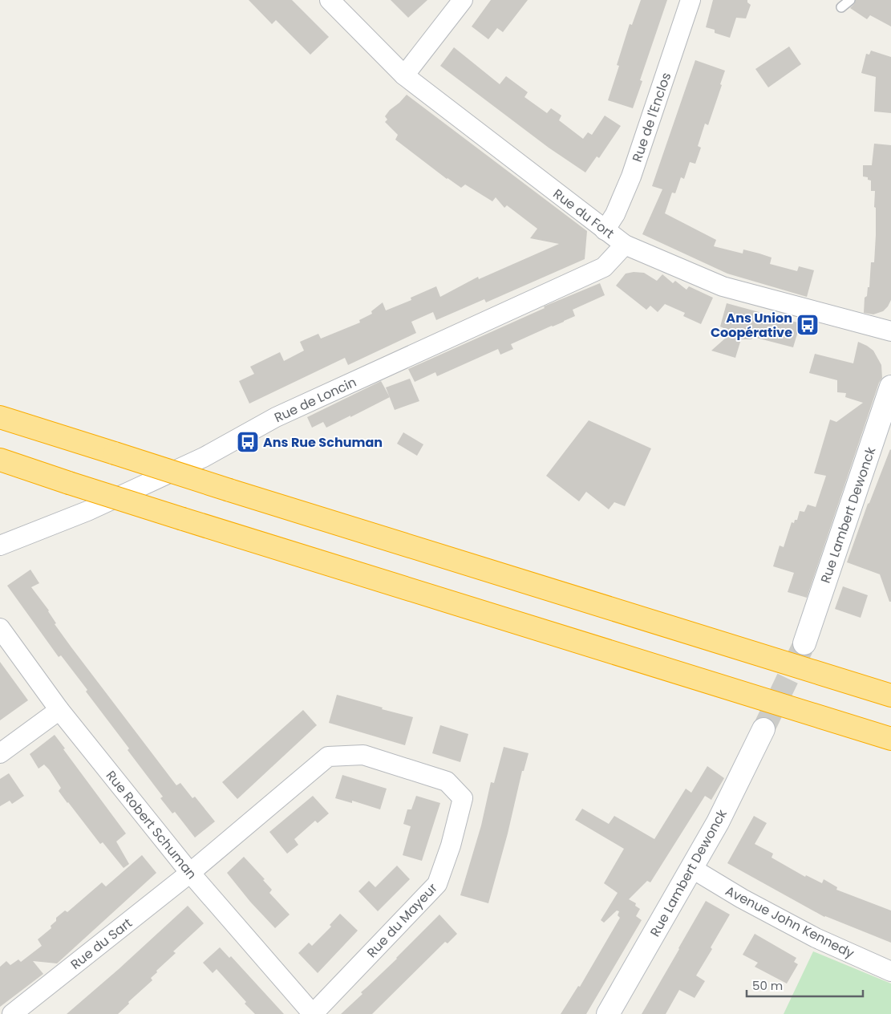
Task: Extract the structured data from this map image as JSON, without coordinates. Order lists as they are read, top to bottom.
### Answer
{
  "streets": {
    "street": [
      "Rue de l'Enclos",
      "Rue du Fort",
      "Rue de Loncin",
      "Rue Lambert Dewonck",
      "Rue Robert Schuman",
      "Rue du Mayeur",
      "Avenue John Kennedy",
      "Rue du Sart"
    ]
  },
  "crossings": [
    ["Rue de l'Enclos", "Rue du Fort"],
    ["Rue du Fort", "Rue de Loncin"],
    ["Rue Lambert Dewonck", "Avenue John Kennedy"],
    ["Rue Robert Schuman", "Rue du Mayeur"],
    ["Rue Robert Schuman", "Rue du Sart"],
    ["Rue du Mayeur", "Rue du Sart"]
  ],
  "places": {
    "bus stop": ["Ans Union Coopérative", "Ans Rue Schuman"]
  },
  "scale_bar": "50 m"
}
